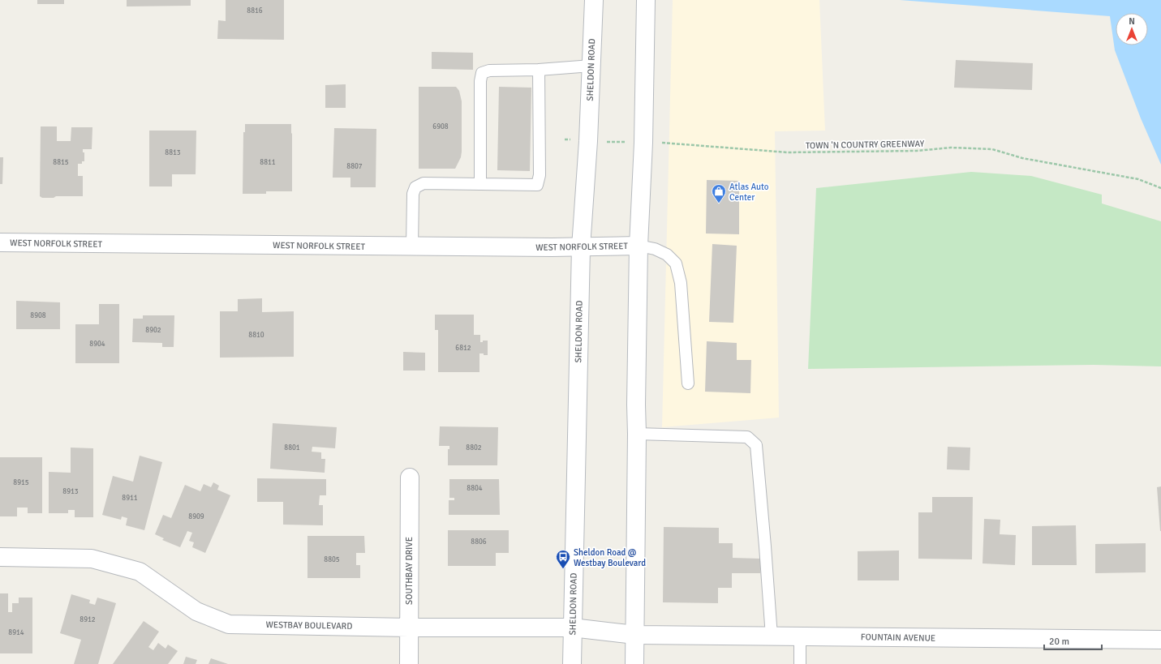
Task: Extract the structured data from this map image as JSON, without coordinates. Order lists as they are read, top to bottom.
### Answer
{
  "streets": {
    "street": [
      "SHELDON ROAD",
      "WEST NORFOLK STREET",
      "SOUTHBAY DRIVE",
      "WESTBAY BOULEVARD",
      "FOUNTAIN AVENUE"
    ],
    "path": ["TOWN 'N COUNTRY GREENWAY"]
  },
  "crossings": [
    ["SHELDON ROAD", "TOWN 'N COUNTRY GREENWAY"],
    ["SHELDON ROAD", "WEST NORFOLK STREET"],
    ["SHELDON ROAD", "WESTBAY BOULEVARD"],
    ["SOUTHBAY DRIVE", "WESTBAY BOULEVARD"],
    ["WESTBAY BOULEVARD", "FOUNTAIN AVENUE"]
  ],
  "places": {
    "shop": ["Atlas Auto Center"],
    "bus stop": ["Sheldon Road @ Westbay Boulevard"]
  },
  "house_numbers": [
    "8816",
    "6908",
    "8813",
    "8815",
    "8811",
    "8807",
    "8908",
    "8902",
    "8810",
    "8904",
    "6812",
    "8801",
    "8802",
    "8915",
    "8804",
    "8913",
    "8911",
    "8909",
    "8806",
    "8805",
    "8912",
    "8914"
  ],
  "scale_bar": "20 m",
  "north": "top"
}
